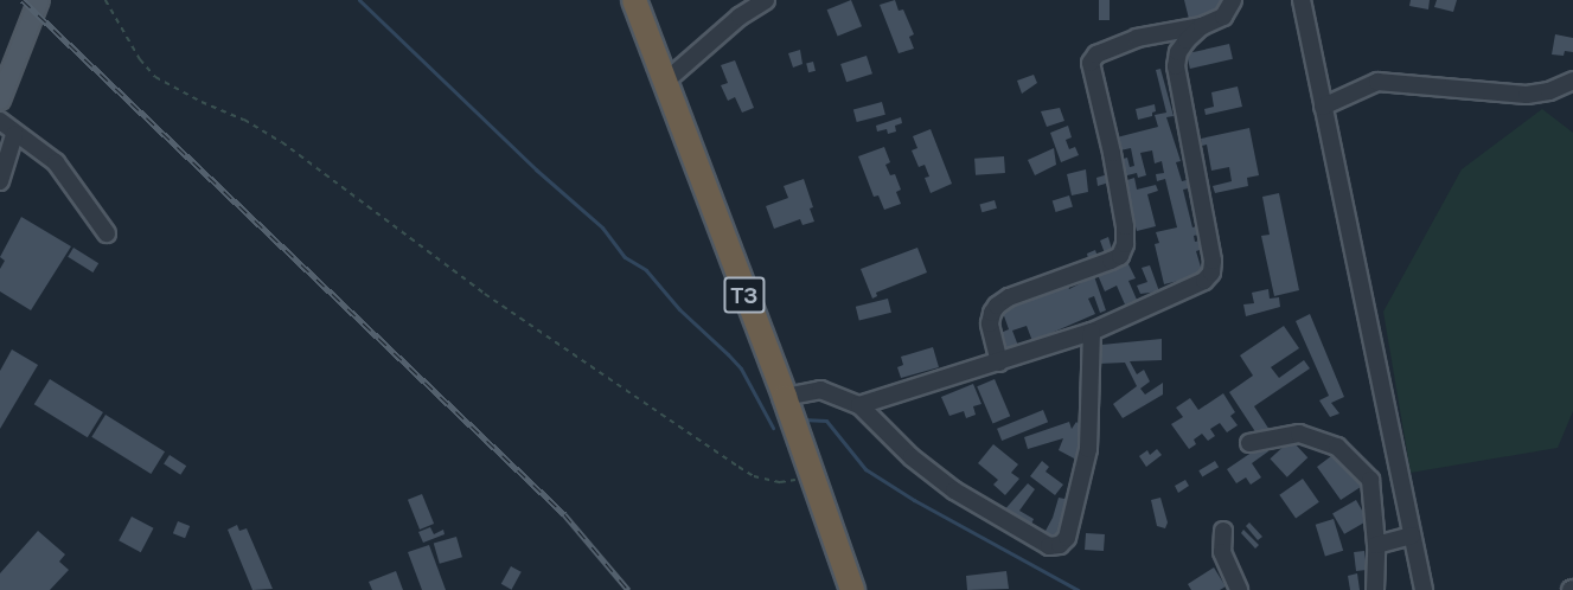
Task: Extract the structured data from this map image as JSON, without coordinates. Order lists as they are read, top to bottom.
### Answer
{
  "streets": {
    "highway": ["T3"]
  }
}
